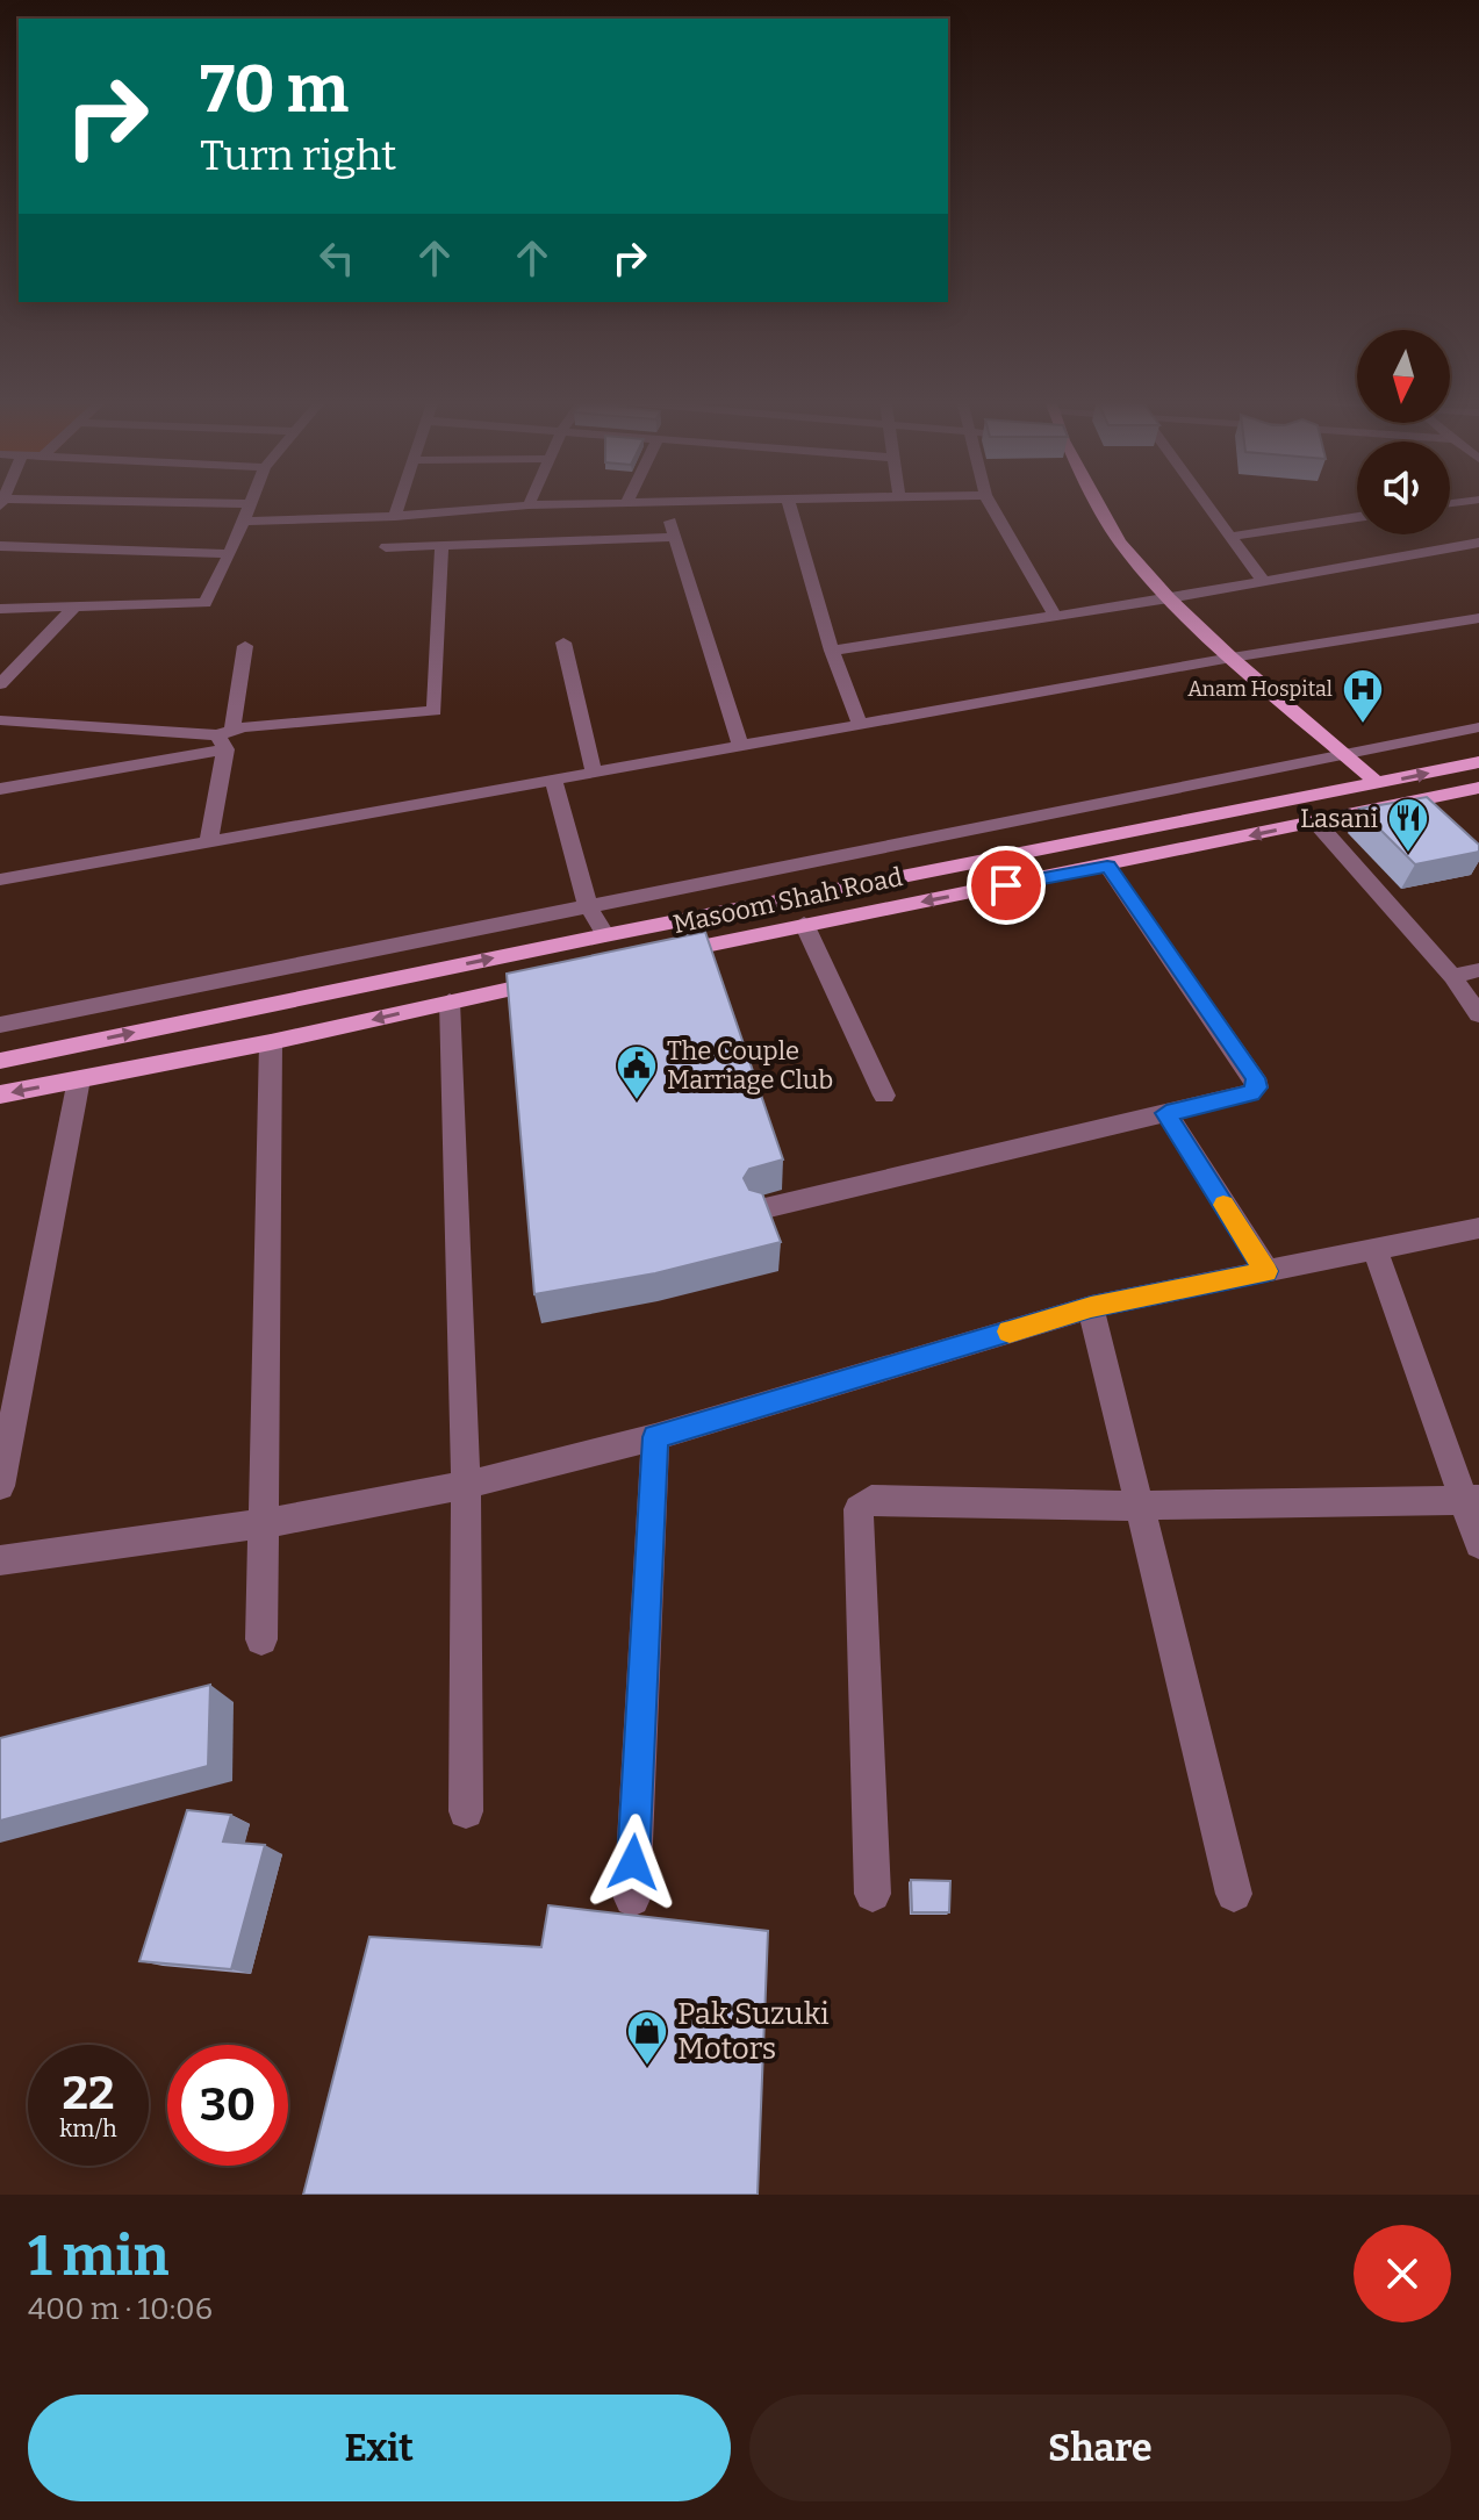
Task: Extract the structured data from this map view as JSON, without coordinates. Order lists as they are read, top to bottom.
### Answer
{
  "streets": {
    "main road": ["Masoom Shah Road"]
  },
  "places": {
    "hospital": ["Anam Hospital"],
    "restaurant": ["Lasani"],
    "public building": ["The Couple Marriage Club"],
    "shop": ["Pak Suzuki Motors"]
  },
  "north": "bottom",
  "page": {
    "turn": ["70 m", "Turn right"],
    "speed": "22 km/h",
    "limit": "30",
    "heading": ["1 min", "400 m · 10:06"],
    "buttons": ["Exit", "Share"]
  }
}
